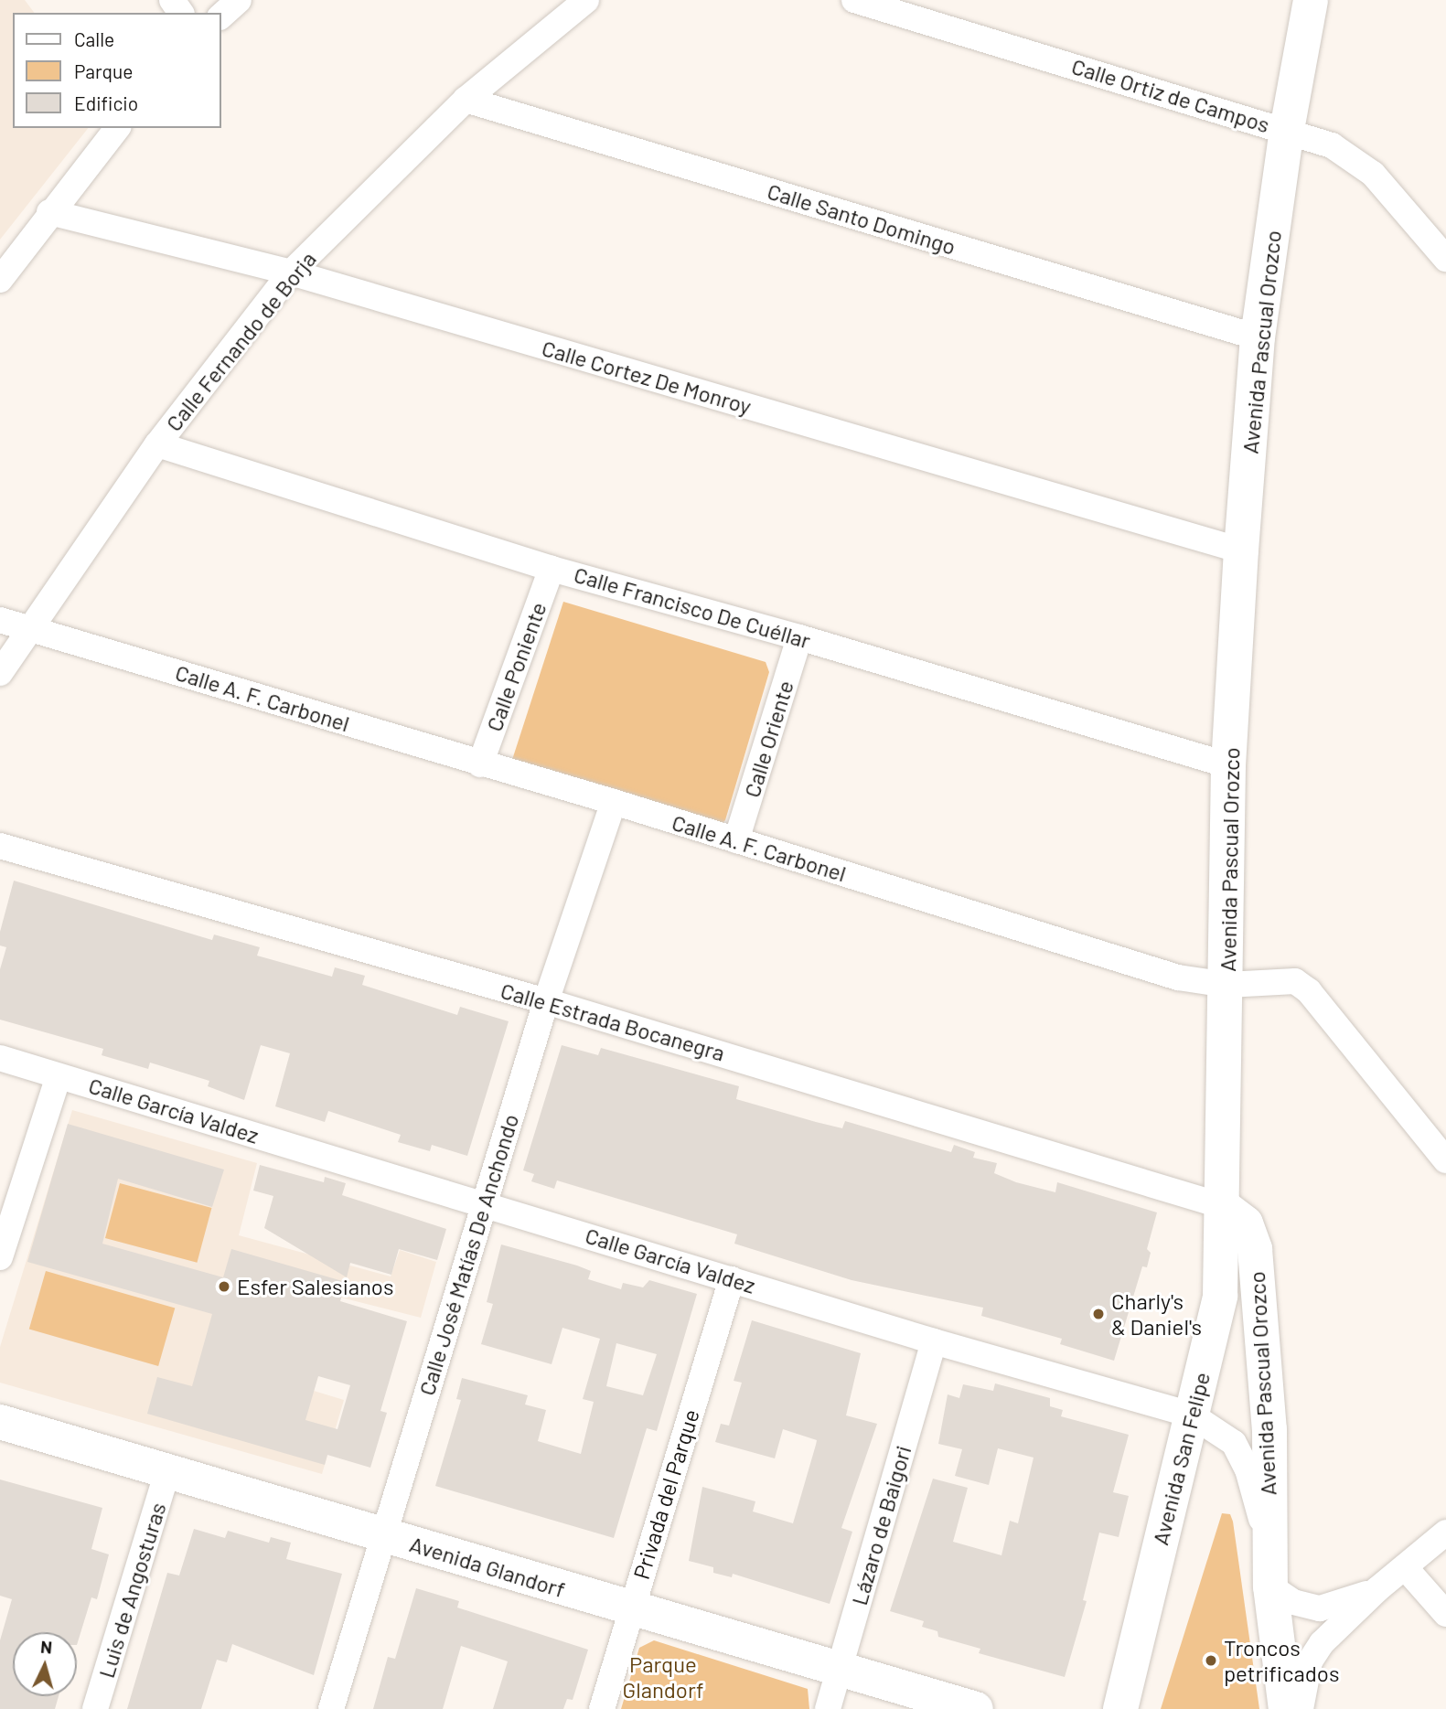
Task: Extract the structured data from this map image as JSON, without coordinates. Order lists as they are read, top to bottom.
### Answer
{
  "streets": {
    "main road": ["Avenida Pascual Orozco", "Avenida San Felipe", "Avenida Glandorf"],
    "street": [
      "Calle Ortiz de Campos",
      "Calle Santo Domingo",
      "Calle Fernando de Borja",
      "Calle Cortez De Monroy",
      "Calle Francisco De Cuéllar",
      "Calle Poniente",
      "Calle A. F. Carbonel",
      "Calle Oriente",
      "Calle Estrada Bocanegra",
      "Calle García Valdez",
      "Calle José Matías De Anchondo",
      "Privada del Parque",
      "Lázaro de Baigori",
      "Luis de Angosturas"
    ]
  },
  "crossings": [
    ["Calle Ortiz de Campos", "Avenida Pascual Orozco"],
    ["Calle Santo Domingo", "Calle Fernando de Borja"],
    ["Calle Santo Domingo", "Avenida Pascual Orozco"],
    ["Calle Fernando de Borja", "Calle Cortez De Monroy"],
    ["Calle Fernando de Borja", "Calle Francisco De Cuéllar"],
    ["Calle Fernando de Borja", "Calle A. F. Carbonel"],
    ["Avenida Pascual Orozco", "Calle Cortez De Monroy"],
    ["Avenida Pascual Orozco", "Calle Francisco De Cuéllar"],
    ["Avenida Pascual Orozco", "Calle A. F. Carbonel"],
    ["Avenida Pascual Orozco", "Calle Estrada Bocanegra"],
    ["Avenida Pascual Orozco", "Calle García Valdez"],
    ["Avenida Pascual Orozco", "Avenida San Felipe"],
    ["Calle Francisco De Cuéllar", "Calle Poniente"],
    ["Calle Francisco De Cuéllar", "Calle Oriente"],
    ["Calle Poniente", "Calle A. F. Carbonel"],
    ["Calle A. F. Carbonel", "Calle Oriente"],
    ["Calle A. F. Carbonel", "Calle José Matías De Anchondo"],
    ["Calle Estrada Bocanegra", "Calle José Matías De Anchondo"],
    ["Calle Estrada Bocanegra", "Avenida San Felipe"],
    ["Calle García Valdez", "Calle José Matías De Anchondo"],
    ["Calle García Valdez", "Avenida San Felipe"],
    ["Calle García Valdez", "Privada del Parque"],
    ["Calle García Valdez", "Lázaro de Baigori"],
    ["Calle José Matías De Anchondo", "Avenida Glandorf"],
    ["Privada del Parque", "Avenida Glandorf"],
    ["Lázaro de Baigori", "Avenida Glandorf"],
    ["Avenida Glandorf", "Luis de Angosturas"]
  ],
  "parks": ["Parque Glandorf"],
  "places": ["Esfer Salesianos", "Charly's & Daniel's", "Troncos petrificados"],
  "legend": ["Calle", "Parque", "Edificio"],
  "north": "top"
}
